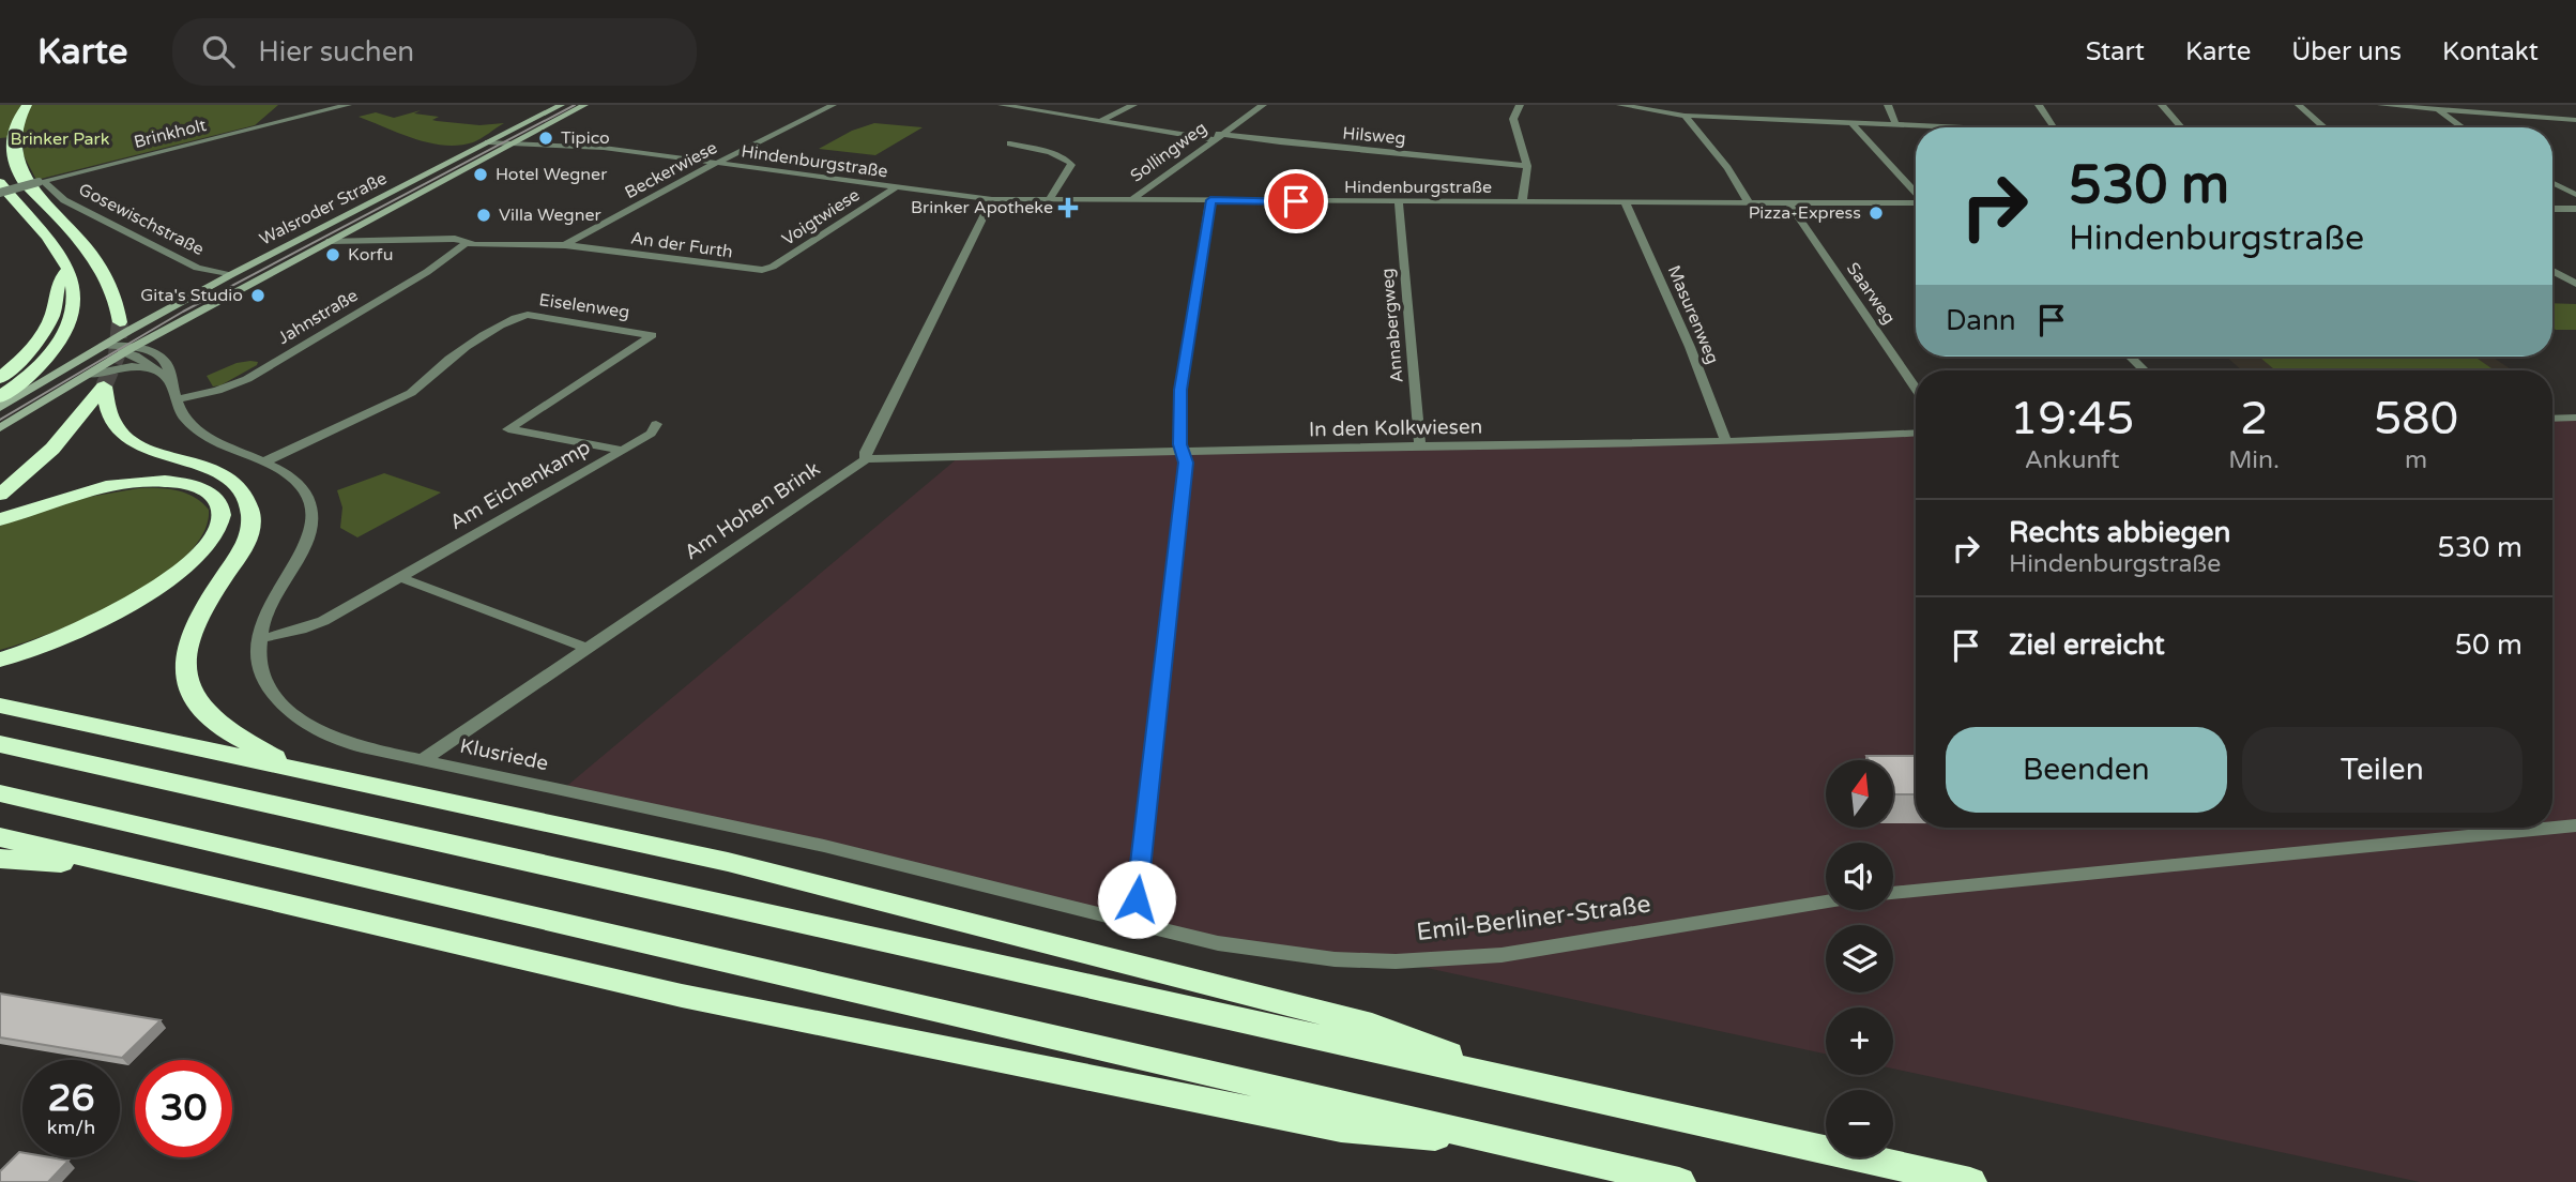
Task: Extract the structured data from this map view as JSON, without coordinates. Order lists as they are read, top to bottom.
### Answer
{
  "streets": {
    "main road": ["Walsroder Straße"],
    "street": [
      "Brinkholt",
      "Hilsweg",
      "Sollingweg",
      "Hindenburgstraße",
      "Beckerwiese",
      "Voigtwiese",
      "Gosewischstraße",
      "An der Furth",
      "Saarweg",
      "Eiselenweg",
      "Masurenweg",
      "Jahnstraße",
      "Annabergweg",
      "In den Kolkwiesen",
      "Am Eichenkamp",
      "Am Hohen Brink",
      "Klusriede",
      "Emil-Berliner-Straße"
    ]
  },
  "crossings": [
    ["Brinkholt", "Gosewischstraße"],
    ["Hilsweg", "Sollingweg"],
    ["Sollingweg", "Hindenburgstraße"],
    ["Hindenburgstraße", "Beckerwiese"],
    ["Hindenburgstraße", "Walsroder Straße"],
    ["Hindenburgstraße", "Voigtwiese"],
    ["Hindenburgstraße", "Saarweg"],
    ["Hindenburgstraße", "Masurenweg"],
    ["Hindenburgstraße", "Annabergweg"],
    ["Beckerwiese", "An der Furth"],
    ["Walsroder Straße", "Gosewischstraße"],
    ["Walsroder Straße", "An der Furth"],
    ["Voigtwiese", "An der Furth"],
    ["An der Furth", "Jahnstraße"],
    ["Eiselenweg", "Am Eichenkamp"],
    ["Masurenweg", "In den Kolkwiesen"],
    ["Annabergweg", "In den Kolkwiesen"],
    ["In den Kolkwiesen", "Am Hohen Brink"],
    ["Am Eichenkamp", "Klusriede"],
    ["Am Hohen Brink", "Klusriede"],
    ["Klusriede", "Emil-Berliner-Straße"]
  ],
  "parks": ["Brinker Park"],
  "places": {
    "other": [
      "Tipico",
      "Hotel Wegner",
      "Pizza-Express",
      "Villa Wegner",
      "Korfu",
      "Gita's Studio"
    ],
    "health": ["Brinker Apotheke"]
  },
  "north": "top",
  "page": {
    "header": "Karte",
    "search": "Hier suchen",
    "nav": [
      "Start",
      "Karte",
      "Über uns",
      "Kontakt"
    ],
    "turn": ["530 m", "Hindenburgstraße"],
    "then": "Dann",
    "eta": [
      "19:45",
      "Ankunft",
      "2",
      "Min.",
      "580",
      "m"
    ],
    "list": [
      {
        "name": "Rechts abbiegen",
        "note": "Hindenburgstraße",
        "value": "530 m"
      },
      {
        "name": "Ziel erreicht",
        "value": "50 m"
      }
    ],
    "buttons": ["Beenden", "Teilen"],
    "map_buttons": ["+", "−"],
    "speed": "26 km/h",
    "limit": "30"
  }
}
